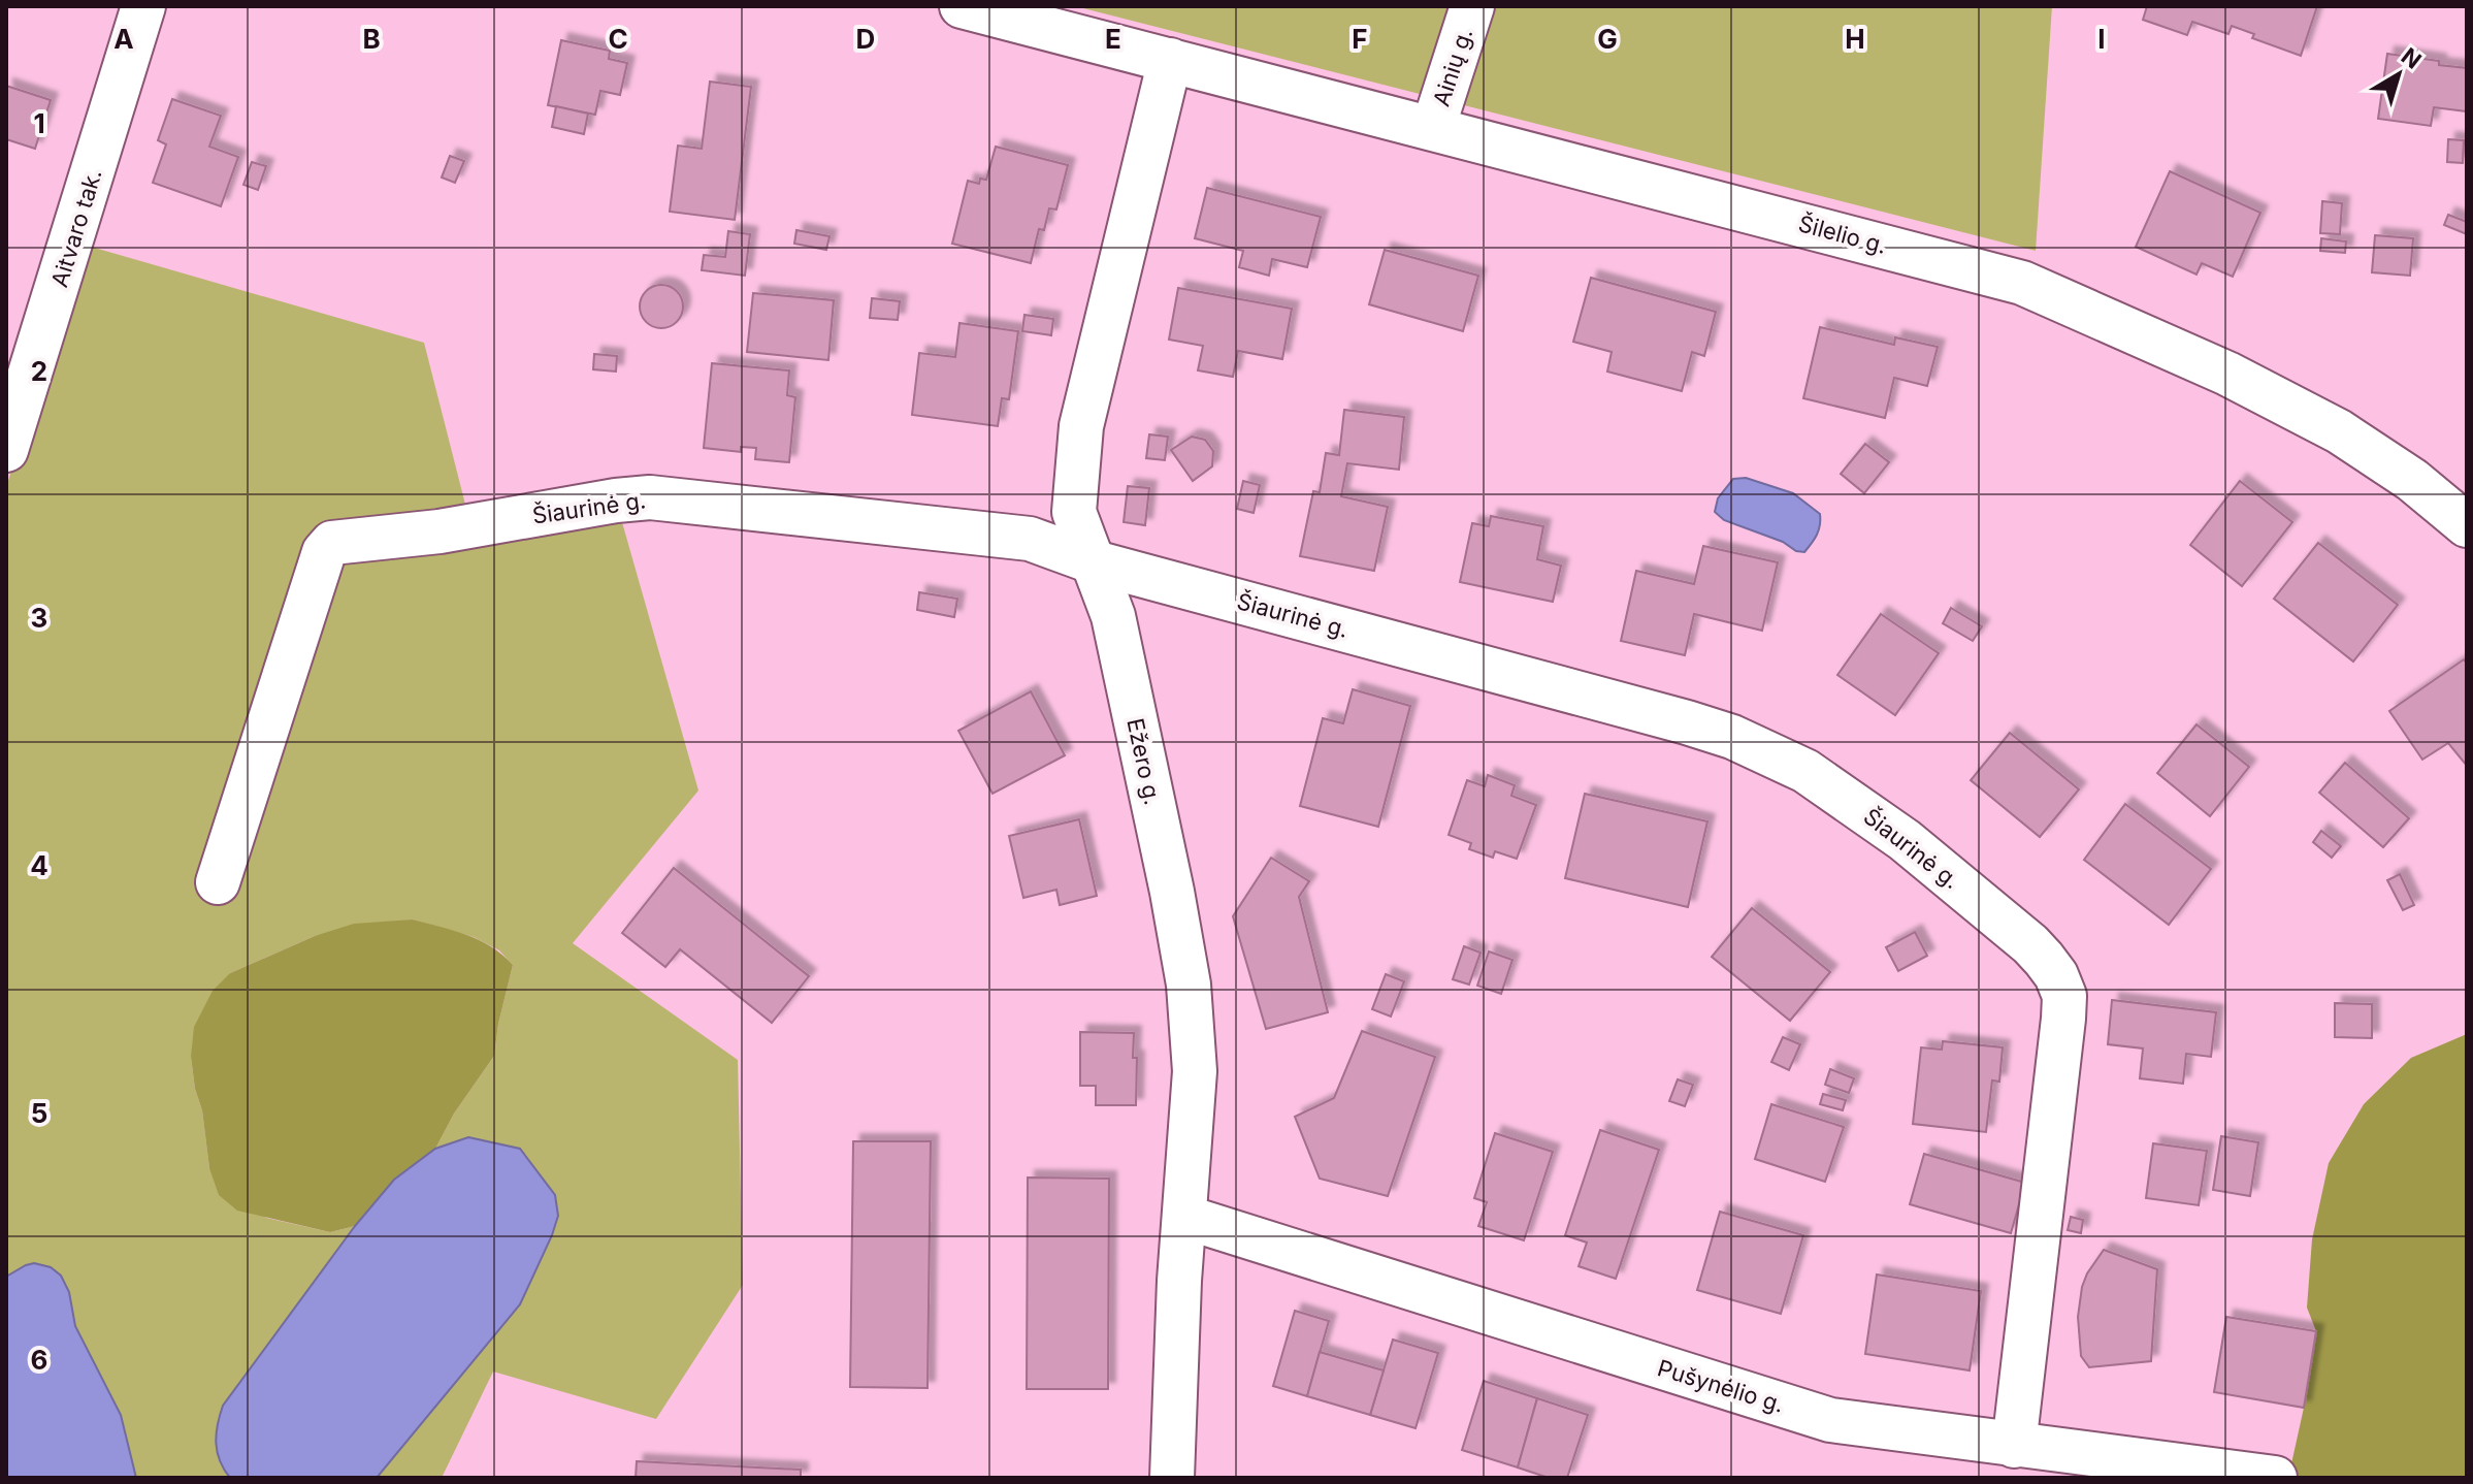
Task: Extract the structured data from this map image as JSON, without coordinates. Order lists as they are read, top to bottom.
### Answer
{
  "streets": {
    "street": [
      "Ainių g.",
      "Aitvaro tak.",
      "Šilelio g.",
      "Šiaurinė g.",
      "Ežero g.",
      "Pušynėlio g."
    ]
  },
  "crossings": [
    ["Ainių g.", "Šilelio g."],
    ["Šilelio g.", "Ežero g."],
    ["Šiaurinė g.", "Ežero g."],
    ["Šiaurinė g.", "Pušynėlio g."],
    ["Ežero g.", "Pušynėlio g."]
  ],
  "north": "top right",
  "grid": {
    "columns": [
      "A",
      "B",
      "C",
      "D",
      "E",
      "F",
      "G",
      "H",
      "I"
    ],
    "rows": [
      "1",
      "2",
      "3",
      "4",
      "5",
      "6"
    ]
  }
}
